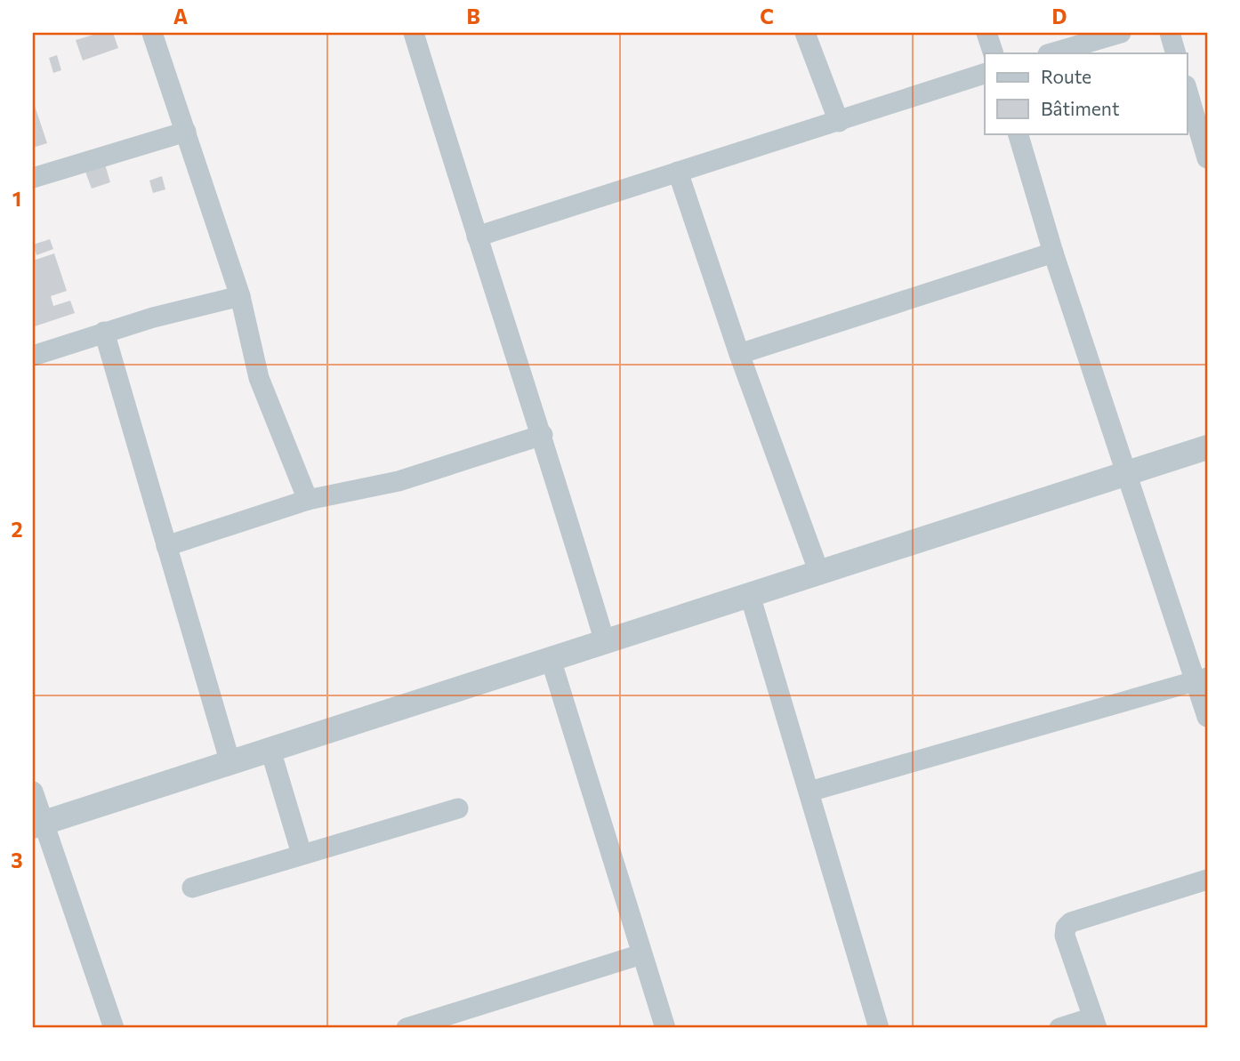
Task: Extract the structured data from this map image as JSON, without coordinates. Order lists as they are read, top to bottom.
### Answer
{
  "legend": ["Route", "Bâtiment"],
  "grid": {
    "columns": [
      "A",
      "B",
      "C",
      "D"
    ],
    "rows": ["1", "2", "3"]
  }
}
